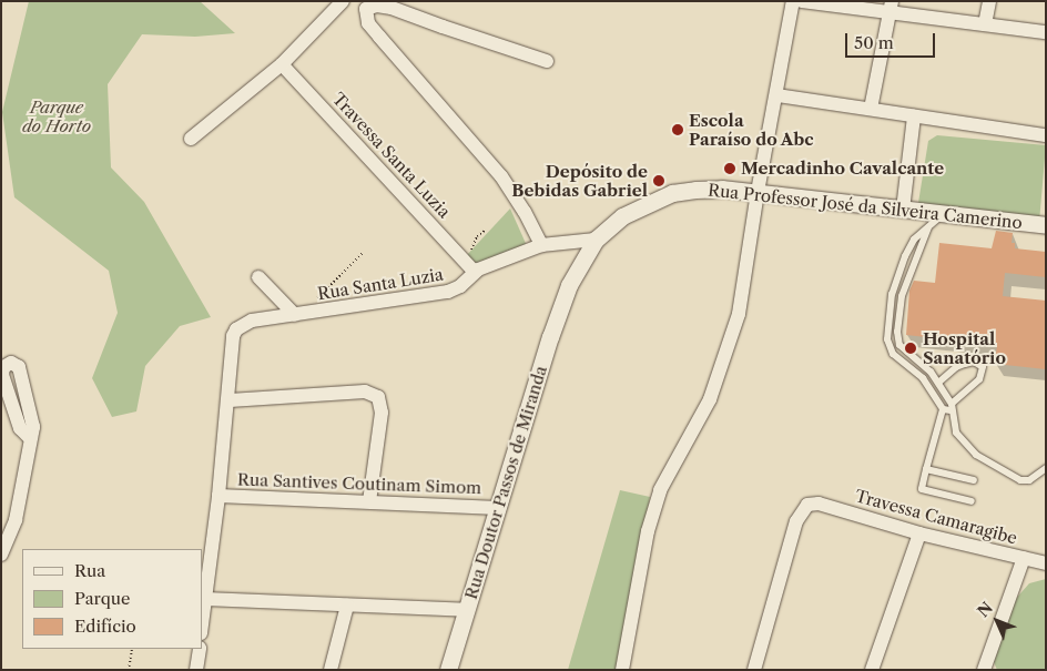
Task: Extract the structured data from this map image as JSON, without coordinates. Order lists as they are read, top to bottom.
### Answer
{
  "streets": {
    "street": [
      "Travessa Santa Luzia",
      "Rua Professor José da Silveira Camerino",
      "Rua Santa Luzia",
      "Rua Doutor Passos de Miranda",
      "Rua Santives Coutinam Simom",
      "Travessa Camaragibe"
    ]
  },
  "crossings": [
    ["Travessa Santa Luzia", "Rua Santa Luzia"],
    ["Rua Professor José da Silveira Camerino", "Rua Santa Luzia"],
    ["Rua Professor José da Silveira Camerino", "Rua Doutor Passos de Miranda"],
    ["Rua Doutor Passos de Miranda", "Rua Santives Coutinam Simom"]
  ],
  "parks": ["Parque do Horto"],
  "places": [
    "Escola Paraíso do Abc",
    "Mercadinho Cavalcante",
    "Depósito de Bebidas Gabriel",
    "Hospital Sanatório"
  ],
  "legend": ["Rua", "Parque", "Edifício"],
  "scale_bar": "50 m",
  "north": "top left"
}
